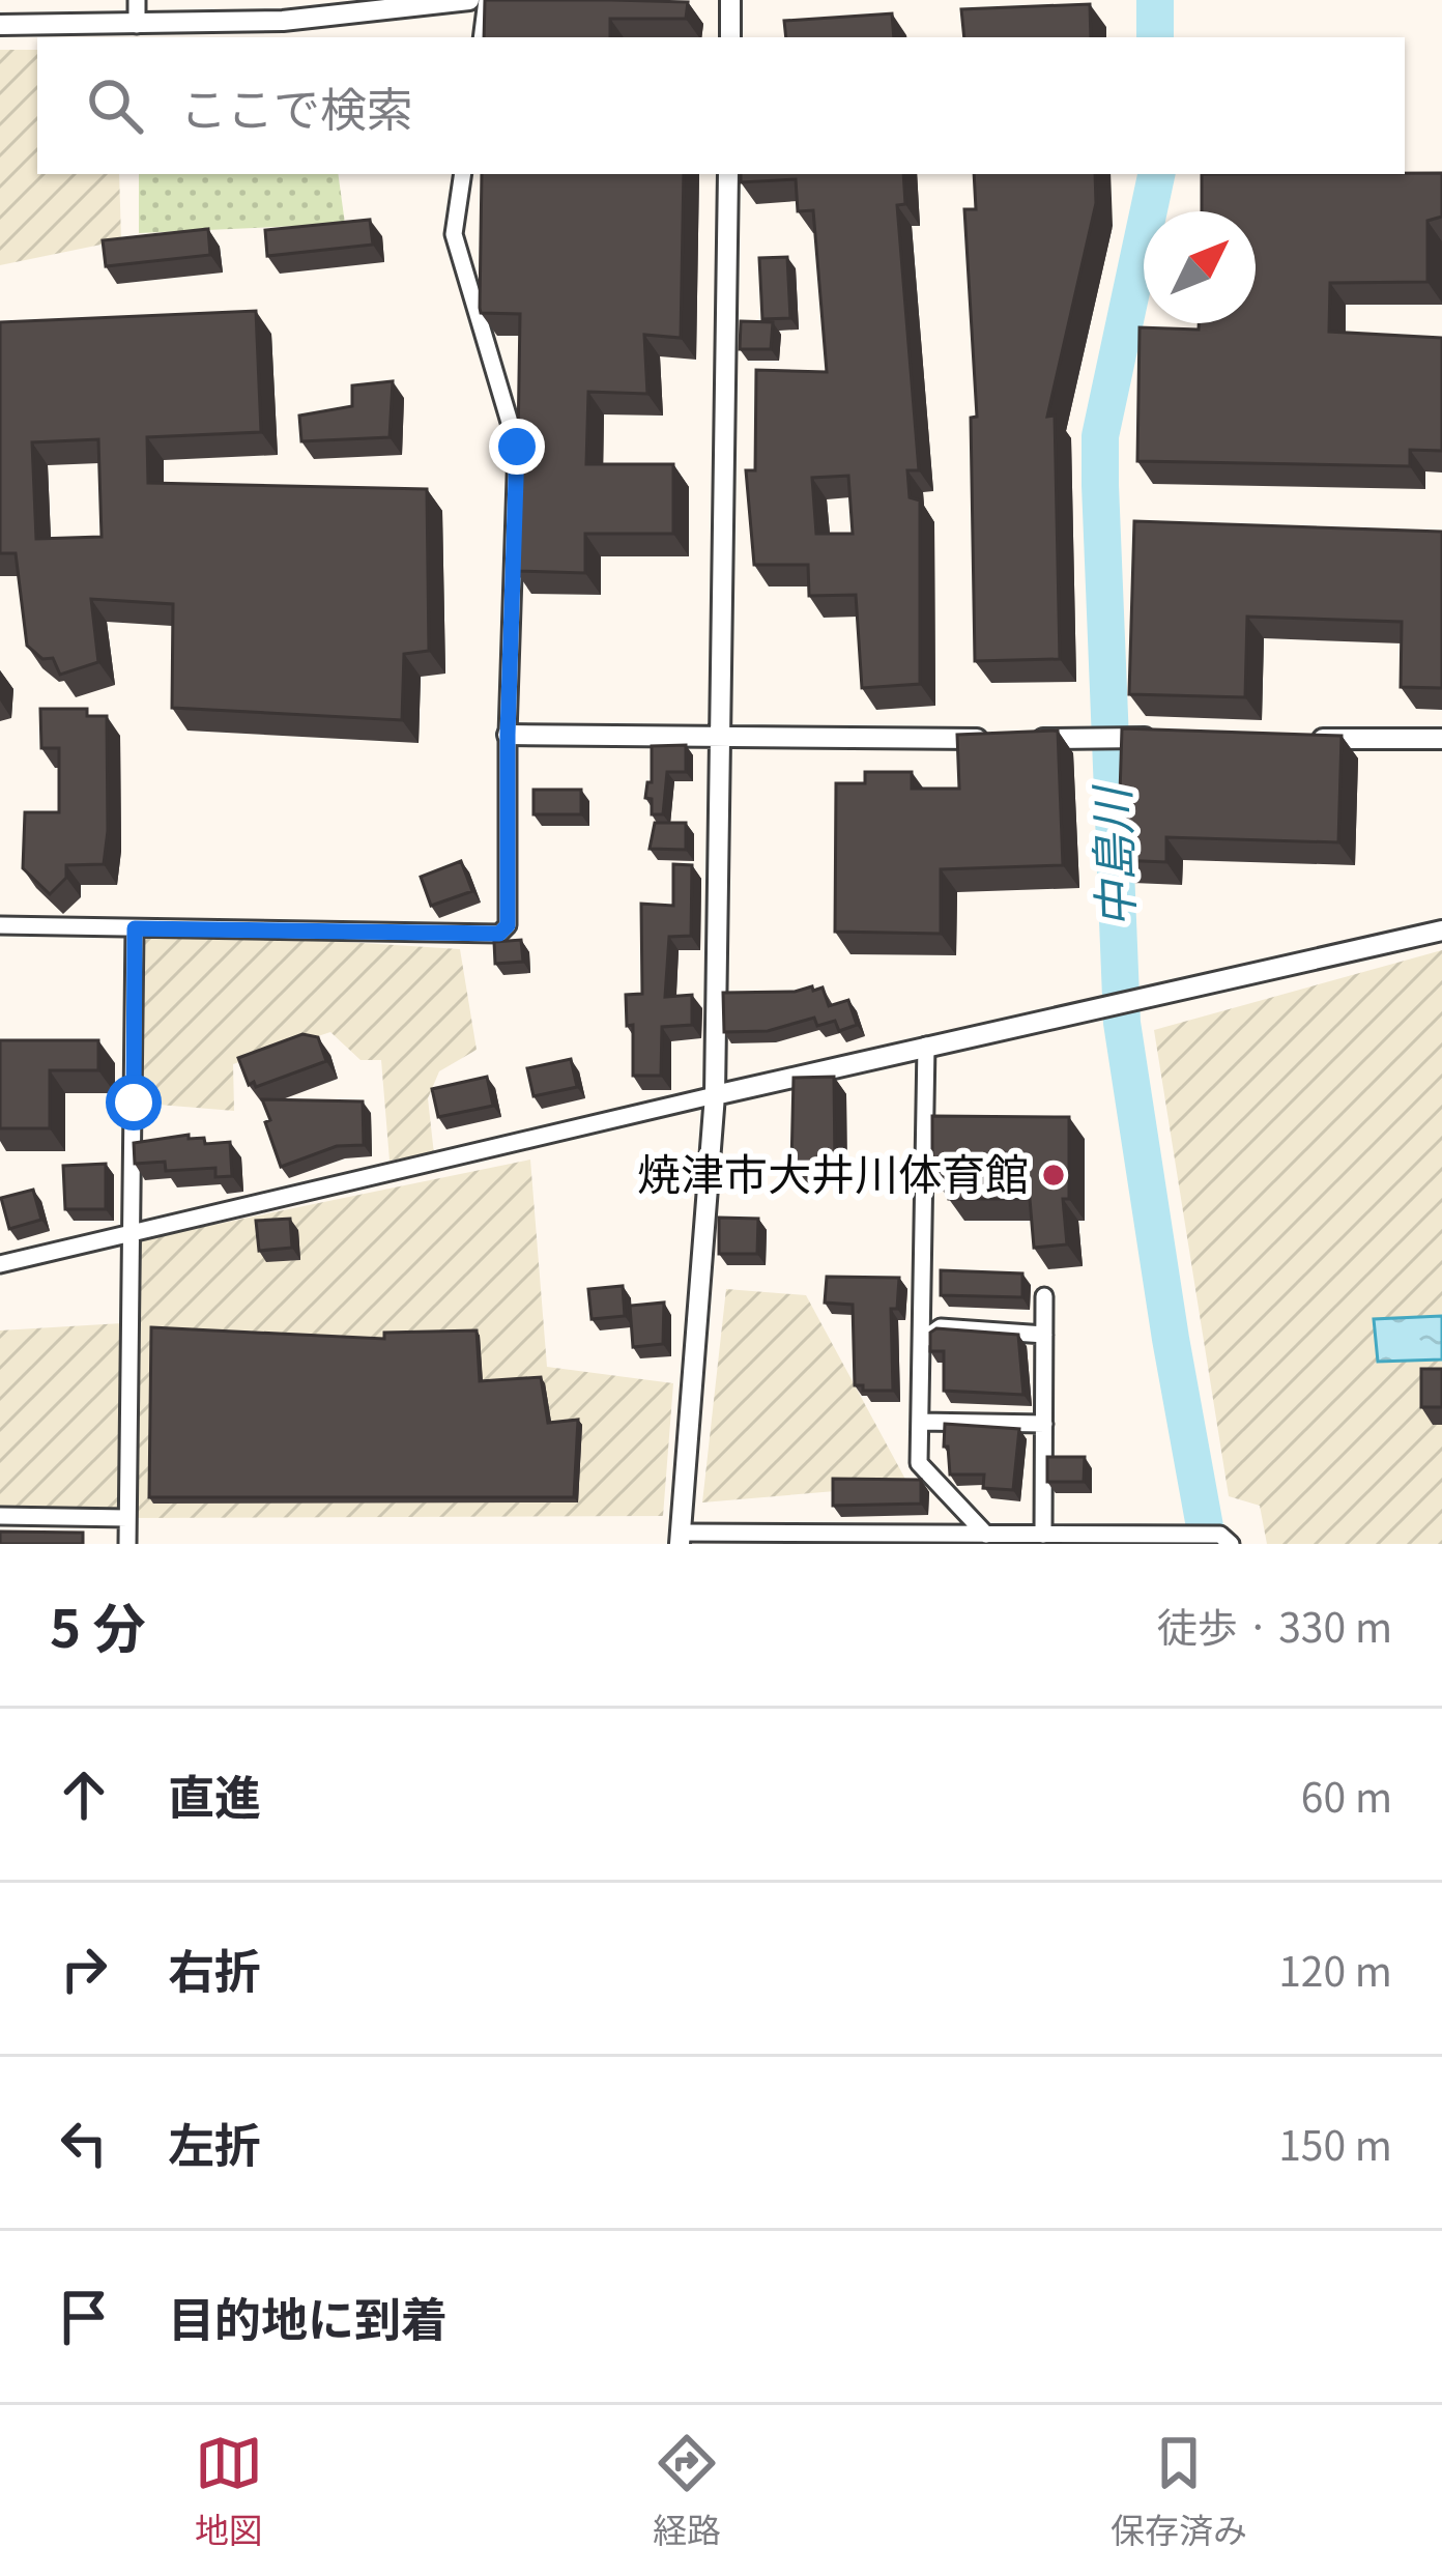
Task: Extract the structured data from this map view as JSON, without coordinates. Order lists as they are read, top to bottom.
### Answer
{
  "water": ["中島川"],
  "places": ["焼津市大井川体育館"],
  "north": "top right",
  "page": {
    "search": "ここで検索",
    "heading": ["5 分", "徒歩 · 330 m"],
    "list": [
      ["直進", "60 m"],
      ["右折", "120 m"],
      ["左折", "150 m"],
      "目的地に到着"
    ],
    "nav": ["地図", "経路", "保存済み"]
  }
}
